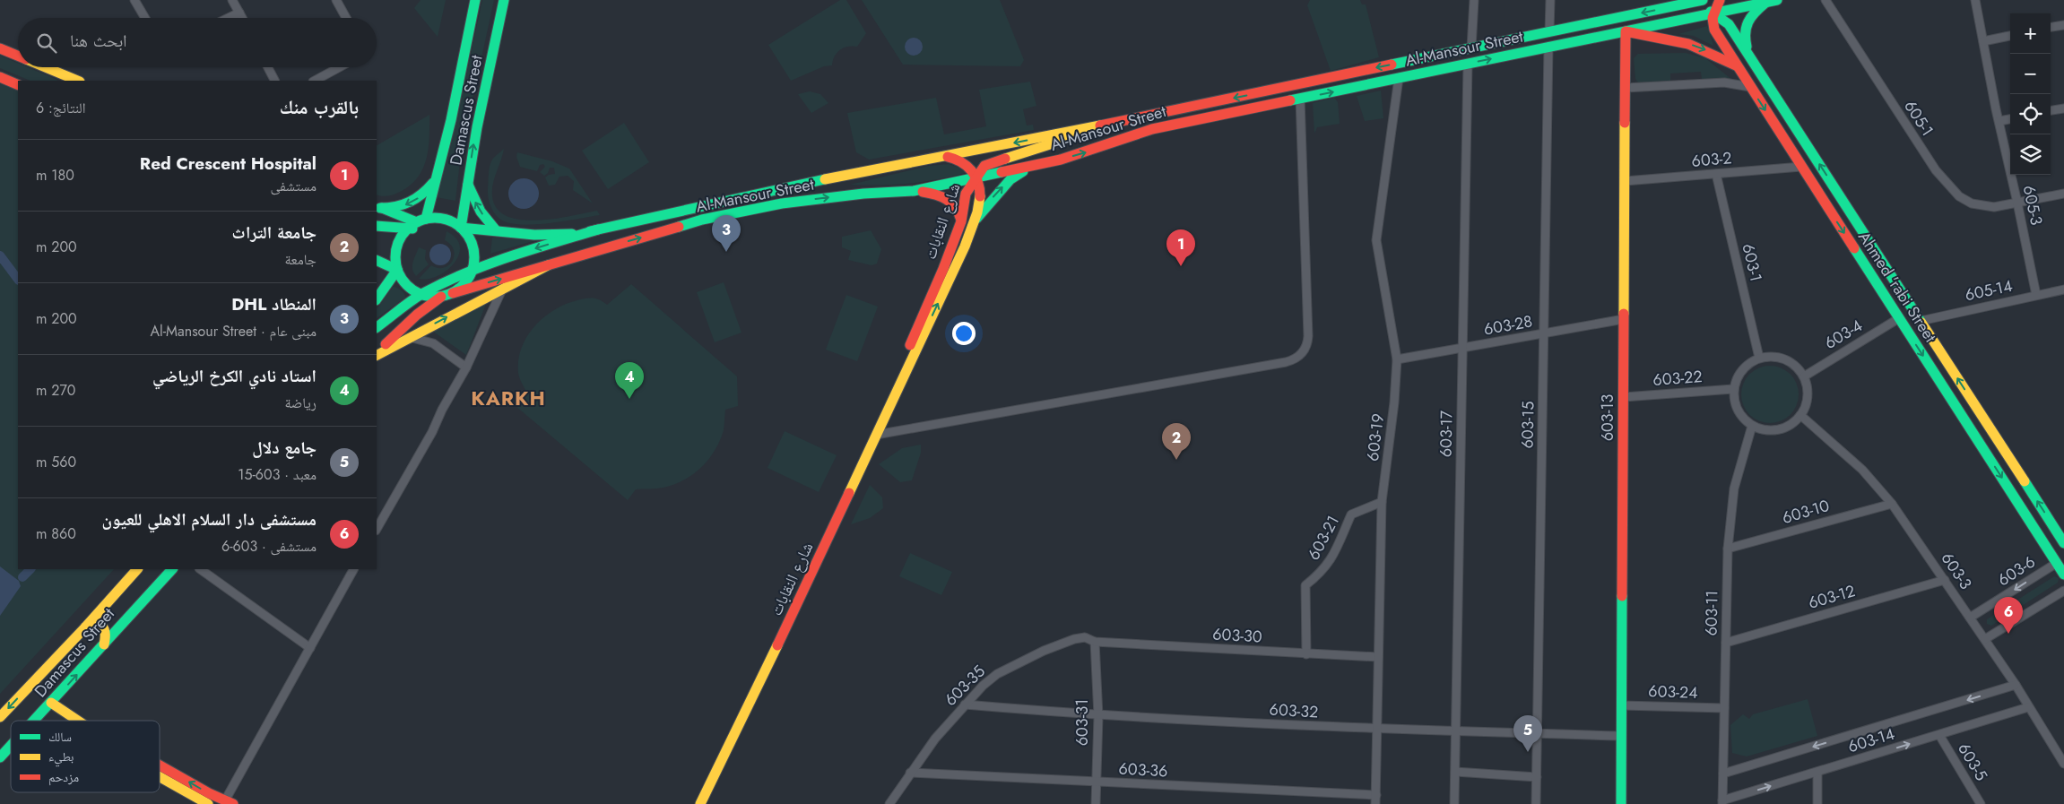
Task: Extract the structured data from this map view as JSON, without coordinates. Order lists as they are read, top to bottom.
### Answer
{
  "streets": {
    "main road": [
      "Al-Mansour Street",
      "Damascus Street",
      "شارع النقابات",
      "Ahmed 'rabi Street",
      "603-13"
    ],
    "street": [
      "605-1",
      "603-2",
      "605-3",
      "603-1",
      "605-14",
      "603-28",
      "603-4",
      "603-22",
      "603-15",
      "603-17",
      "603-19",
      "603-10",
      "603-21",
      "603-3",
      "603-6",
      "603-12",
      "603-11",
      "603-30",
      "603-35",
      "603-24",
      "603-32",
      "603-31",
      "603-14",
      "603-5",
      "603-36"
    ]
  },
  "crossings": [
    ["Al-Mansour Street", "Damascus Street"],
    ["Al-Mansour Street", "شارع النقابات"],
    ["Al-Mansour Street", "Ahmed 'rabi Street"],
    ["Al-Mansour Street", "603-13"],
    ["Al-Mansour Street", "603-15"],
    ["Al-Mansour Street", "603-17"],
    ["Al-Mansour Street", "603-19"],
    ["605-1", "605-3"],
    ["603-2", "603-1"],
    ["603-2", "Ahmed 'rabi Street"],
    ["603-2", "603-13"],
    ["605-3", "605-14"],
    ["603-1", "603-4"],
    ["603-1", "603-22"],
    ["603-1", "603-3"],
    ["603-1", "603-11"],
    ["Ahmed 'rabi Street", "605-14"],
    ["Ahmed 'rabi Street", "603-4"],
    ["Ahmed 'rabi Street", "603-6"],
    ["603-28", "603-13"],
    ["603-28", "603-15"],
    ["603-28", "603-17"],
    ["603-28", "603-19"],
    ["603-4", "603-22"],
    ["603-4", "603-3"],
    ["603-4", "603-11"],
    ["603-22", "603-13"],
    ["603-22", "603-3"],
    ["603-22", "603-11"],
    ["603-13", "603-24"],
    ["603-13", "603-32"],
    ["603-15", "603-32"],
    ["603-17", "603-32"],
    ["603-19", "603-21"],
    ["603-19", "603-30"],
    ["603-19", "603-32"],
    ["603-19", "603-36"],
    ["603-10", "603-3"],
    ["603-10", "603-11"],
    ["603-21", "603-30"],
    ["603-3", "603-6"],
    ["603-3", "603-12"],
    ["603-3", "603-11"],
    ["603-3", "603-14"],
    ["603-12", "603-11"],
    ["603-11", "603-24"],
    ["603-11", "603-14"],
    ["603-30", "603-35"],
    ["603-30", "603-31"],
    ["603-35", "603-32"],
    ["603-35", "603-31"],
    ["603-35", "603-36"],
    ["603-32", "603-31"],
    ["603-31", "603-36"],
    ["603-14", "603-5"]
  ],
  "districts": ["KARKH"],
  "legend": ["سالك", "بطيء", "مزدحم"],
  "page": {
    "map_buttons": ["+", "−"],
    "search": "ابحث هنا",
    "heading": ["بالقرب منك", "النتائج: 6"],
    "list": [
      {
        "mark": "1",
        "name": "Red Crescent Hospital",
        "note": "مستشفى",
        "value": "180 m"
      },
      {
        "mark": "2",
        "name": "جامعة التراث",
        "note": "جامعة",
        "value": "200 m"
      },
      {
        "mark": "3",
        "name": "المنطاد DHL",
        "note": "مبنى عام · Al-Mansour Street",
        "value": "200 m"
      },
      {
        "mark": "4",
        "name": "استاد نادي الكرخ الرياضي",
        "note": "رياضة",
        "value": "270 m"
      },
      {
        "mark": "5",
        "name": "جامع دلال",
        "note": "معبد · 603-15",
        "value": "560 m"
      },
      {
        "mark": "6",
        "name": "مستشفى دار السلام الاهلي للعيون",
        "note": "مستشفى · 603-6",
        "value": "860 m"
      }
    ],
    "pins": [
      "3",
      "1",
      "4",
      "2",
      "6",
      "5"
    ]
  }
}
